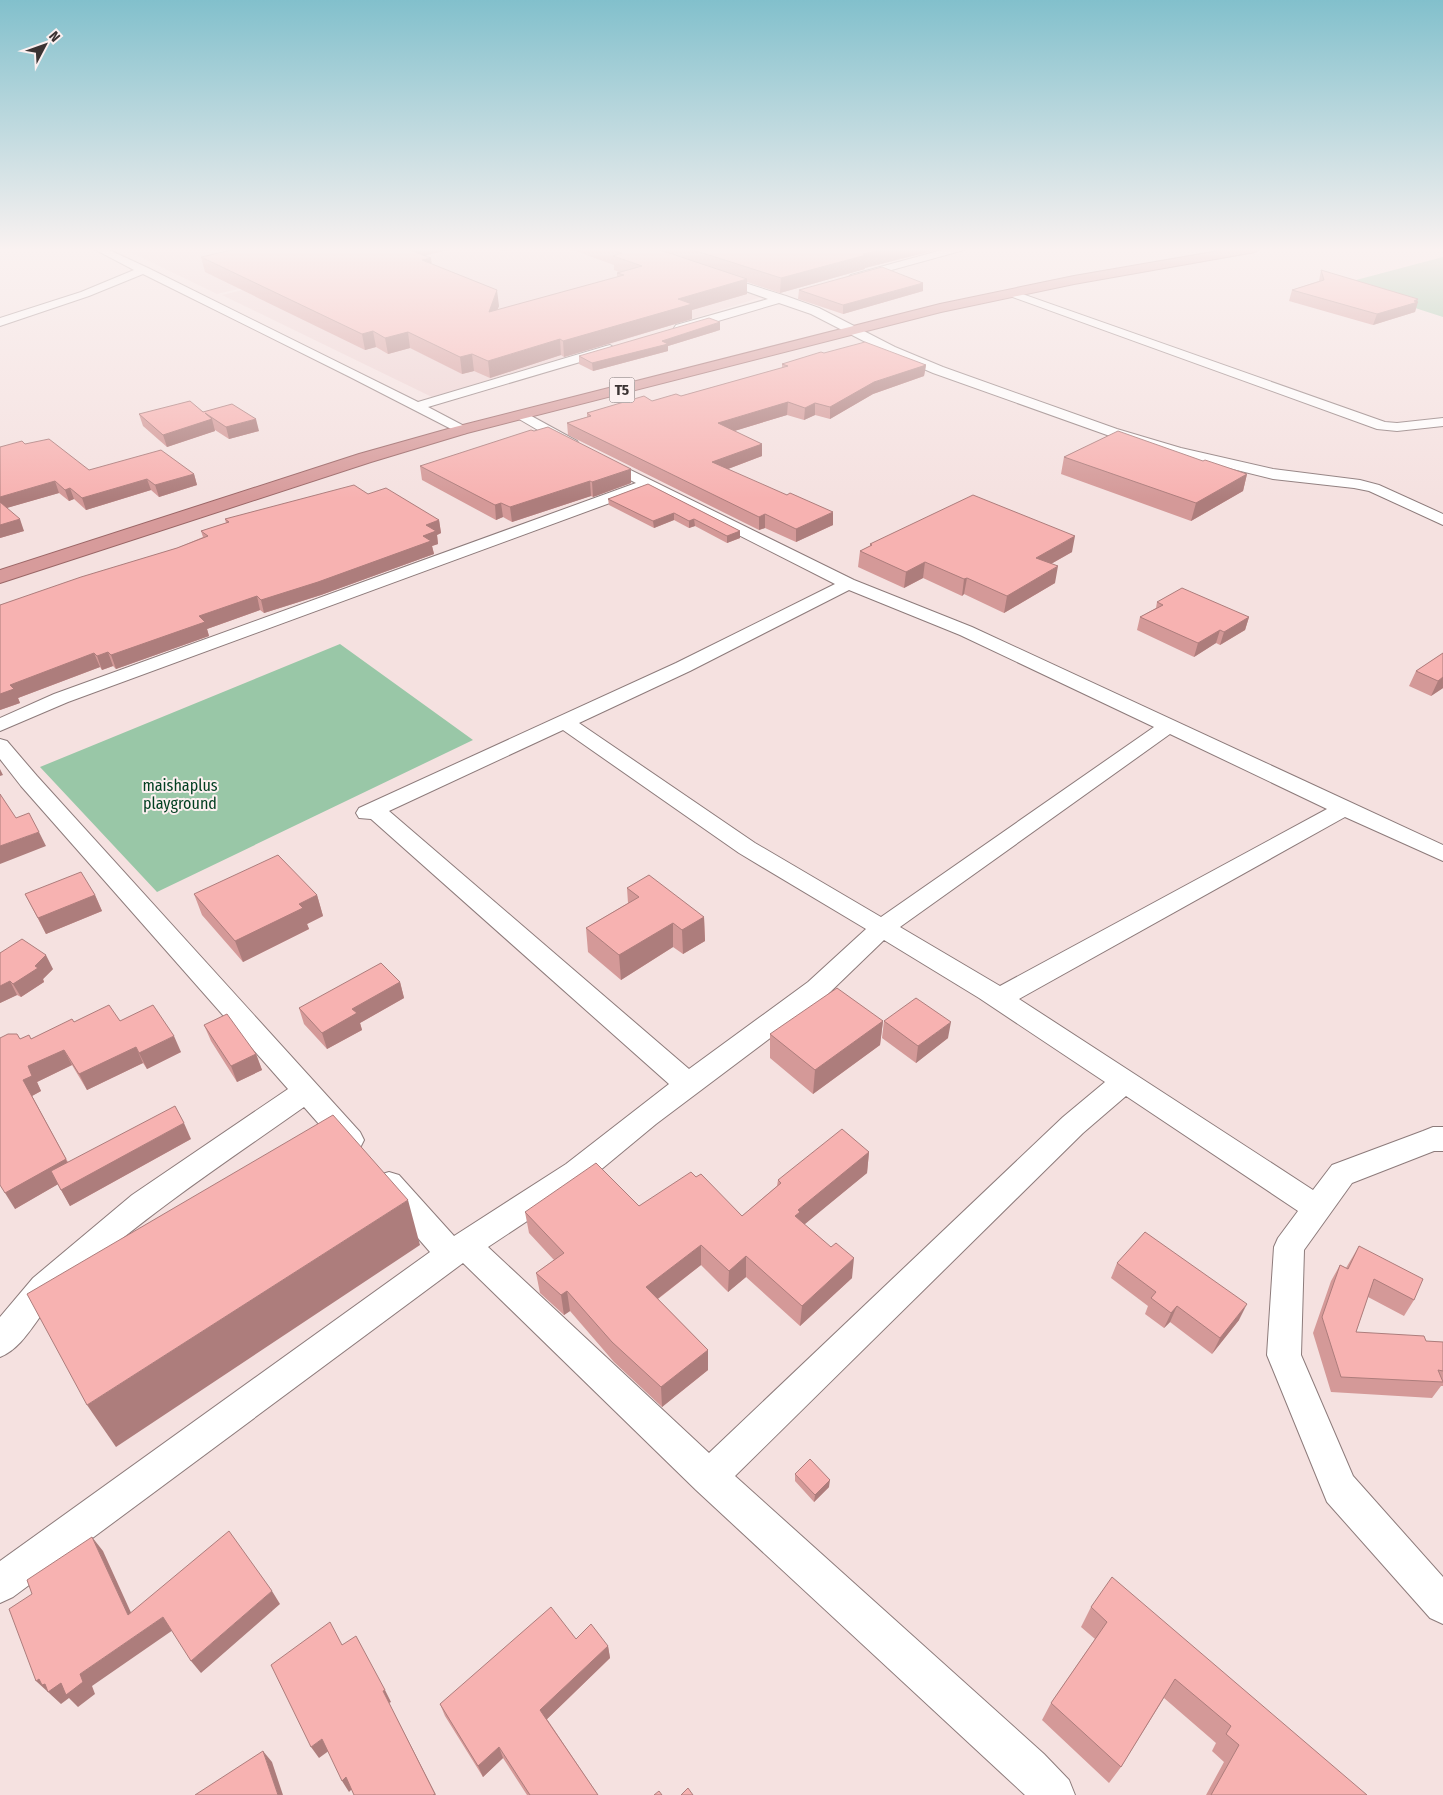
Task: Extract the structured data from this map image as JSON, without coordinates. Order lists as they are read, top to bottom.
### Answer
{
  "streets": {
    "highway": ["T5"]
  },
  "parks": ["maishaplus playground"],
  "north": "top right"
}
